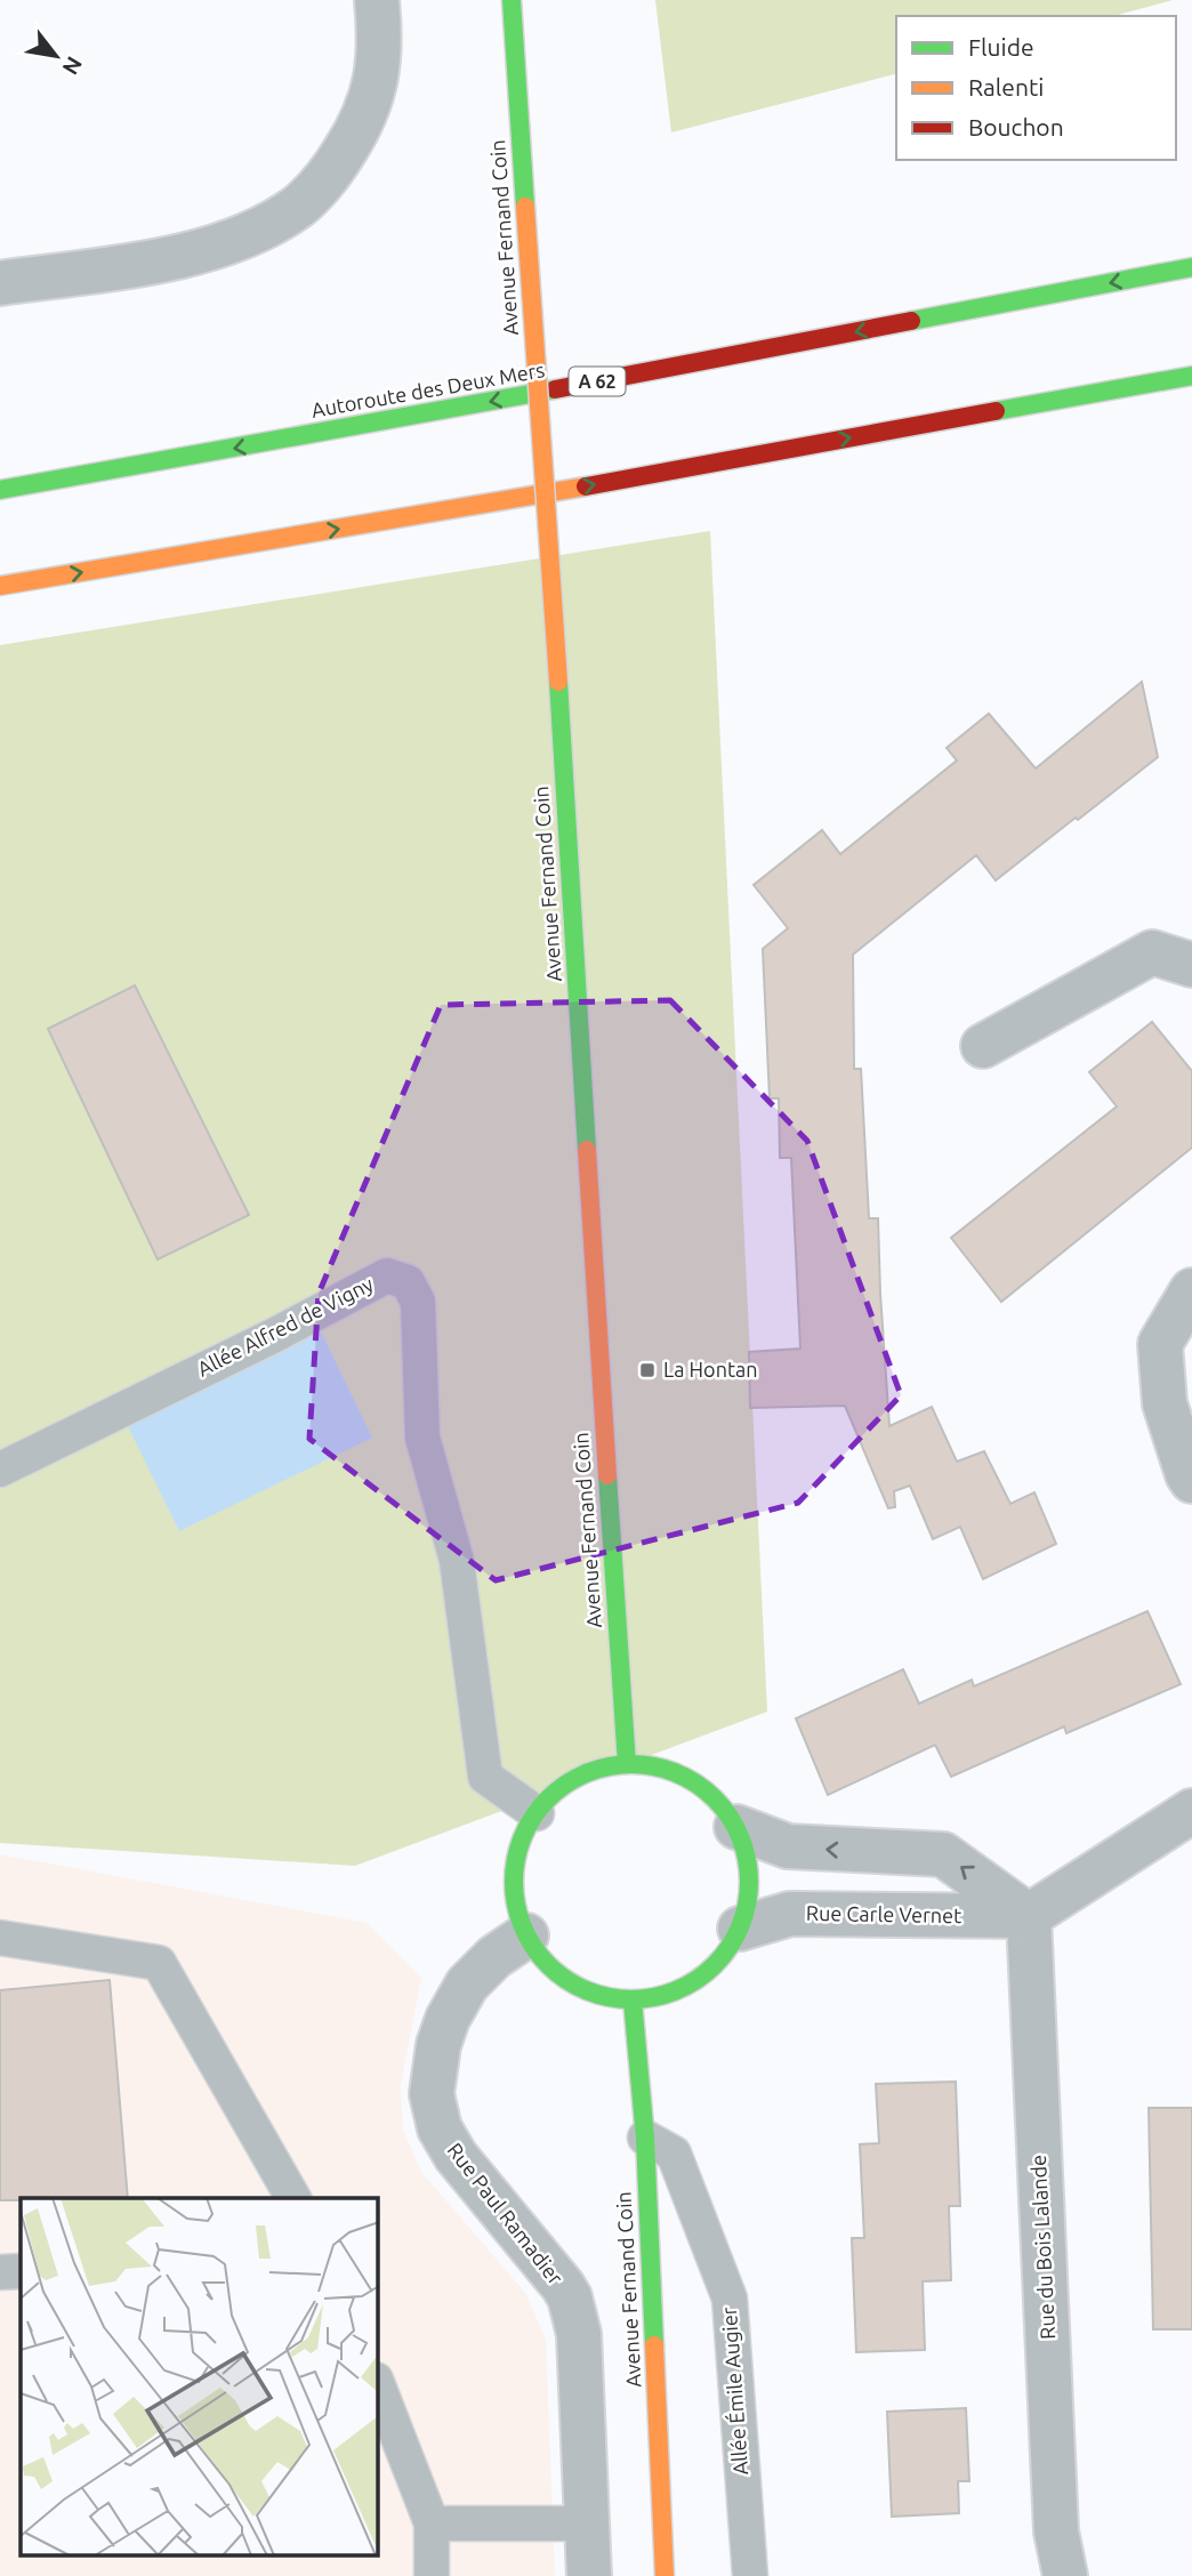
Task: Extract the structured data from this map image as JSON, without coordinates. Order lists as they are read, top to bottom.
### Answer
{
  "streets": {
    "main road": ["Avenue Fernand Coin", "A 62", "Autoroute des Deux Mers"],
    "street": ["Rue Carle Vernet", "Rue Paul Ramadier", "Rue du Bois Lalande"],
    "lane": ["Allée Alfred de Vigny", "Allée Émile Augier"]
  },
  "crossings": [
    ["Avenue Fernand Coin", "Allée Alfred de Vigny"],
    ["Avenue Fernand Coin", "Rue Carle Vernet"],
    ["Avenue Fernand Coin", "Rue Paul Ramadier"],
    ["Avenue Fernand Coin", "Allée Émile Augier"],
    ["Allée Alfred de Vigny", "Rue Carle Vernet"],
    ["Allée Alfred de Vigny", "Rue Paul Ramadier"],
    ["Rue Carle Vernet", "Rue Paul Ramadier"],
    ["Rue Carle Vernet", "Rue du Bois Lalande"]
  ],
  "places": {
    "transit": ["La Hontan"]
  },
  "legend": ["Fluide", "Ralenti", "Bouchon"],
  "north": "bottom right"
}
